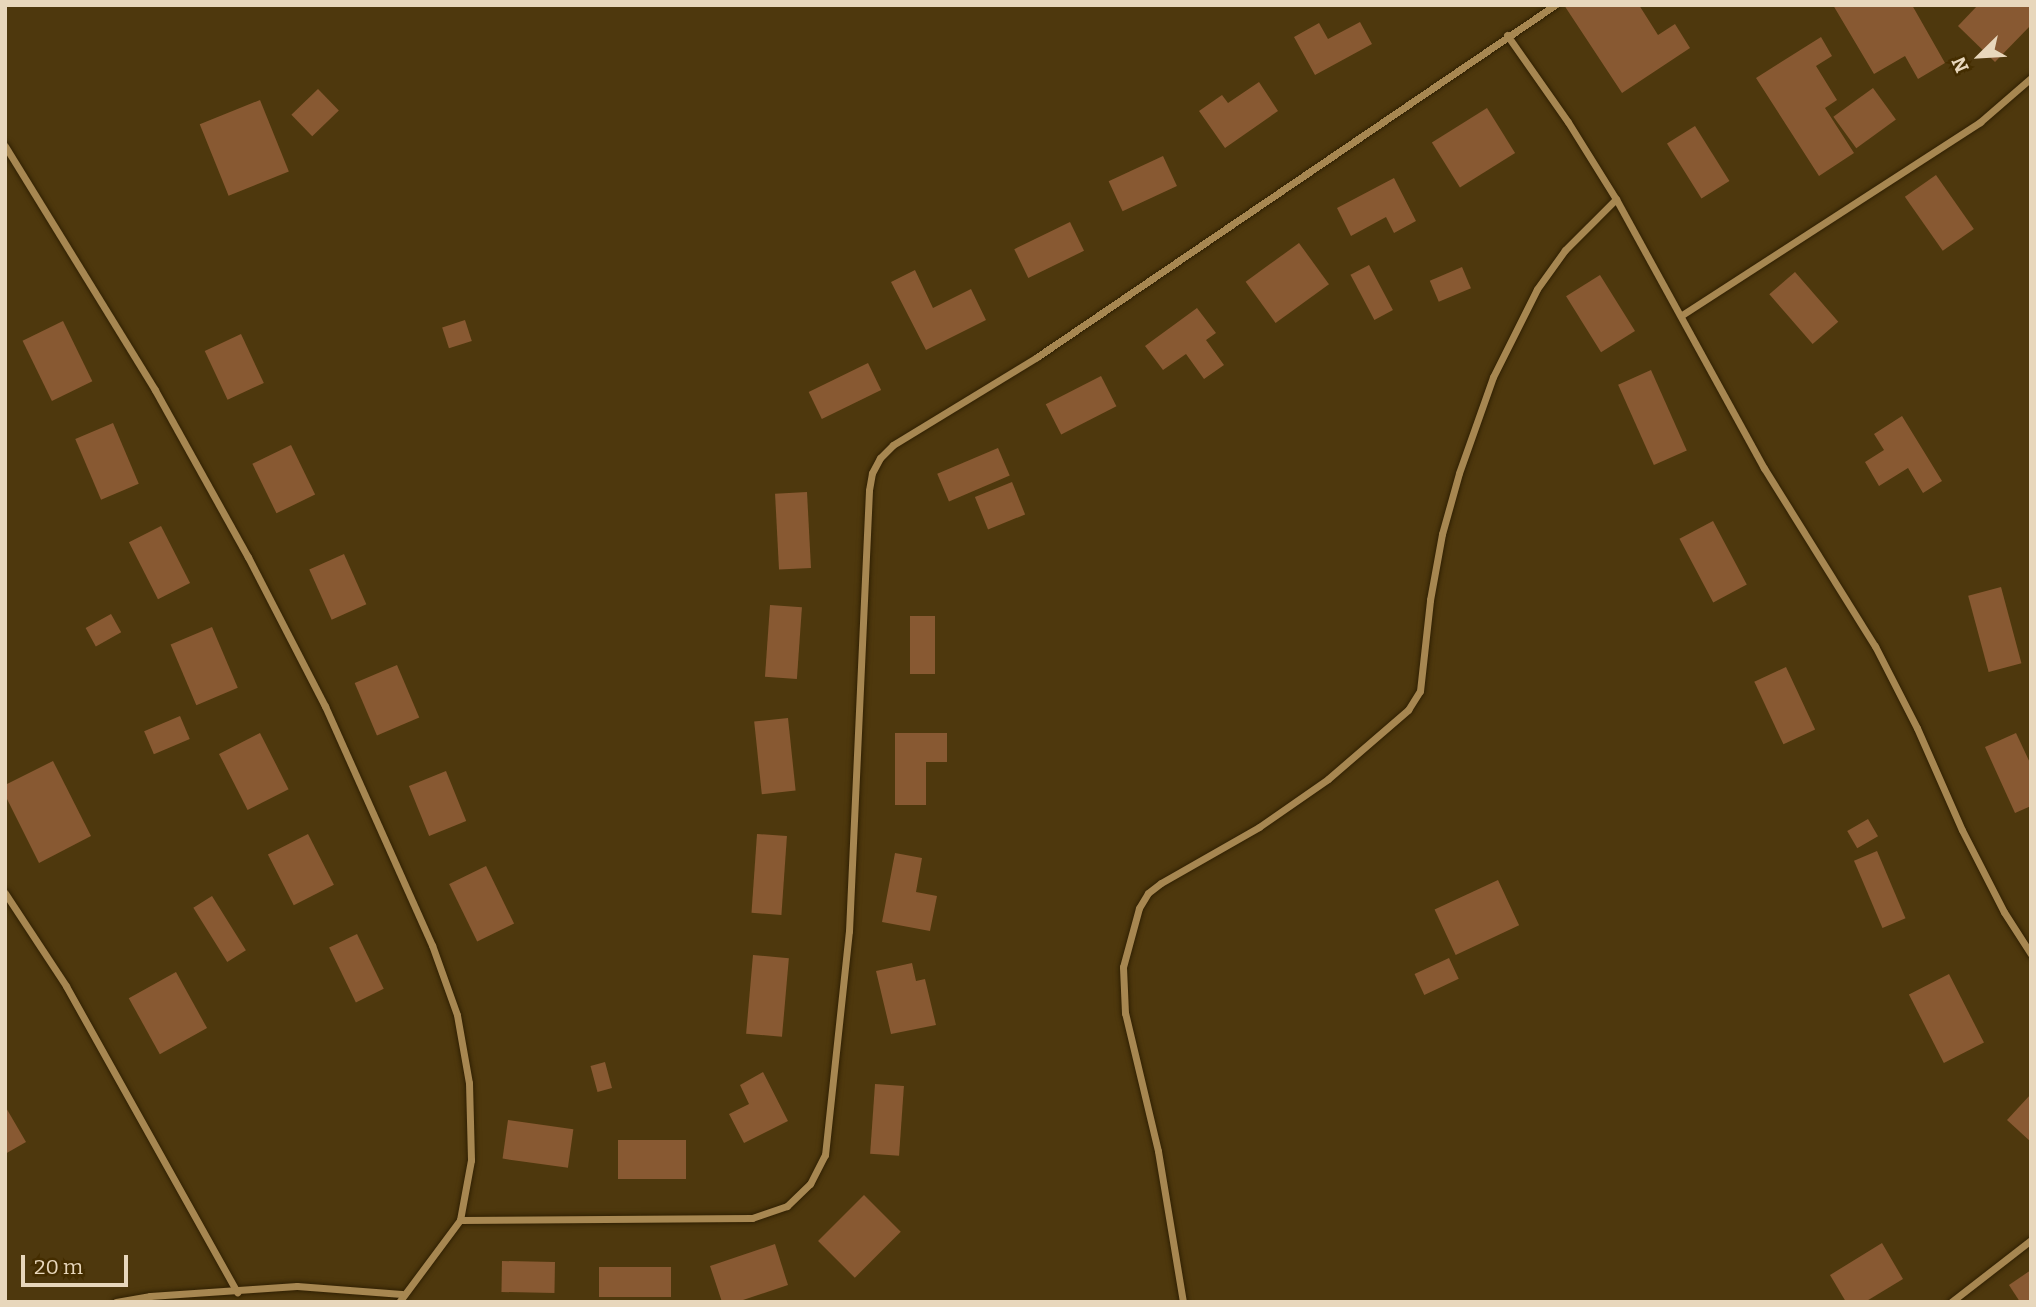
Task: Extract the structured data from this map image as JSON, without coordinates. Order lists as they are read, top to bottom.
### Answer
{
  "scale_bar": "20 m",
  "north": "bottom left"
}
